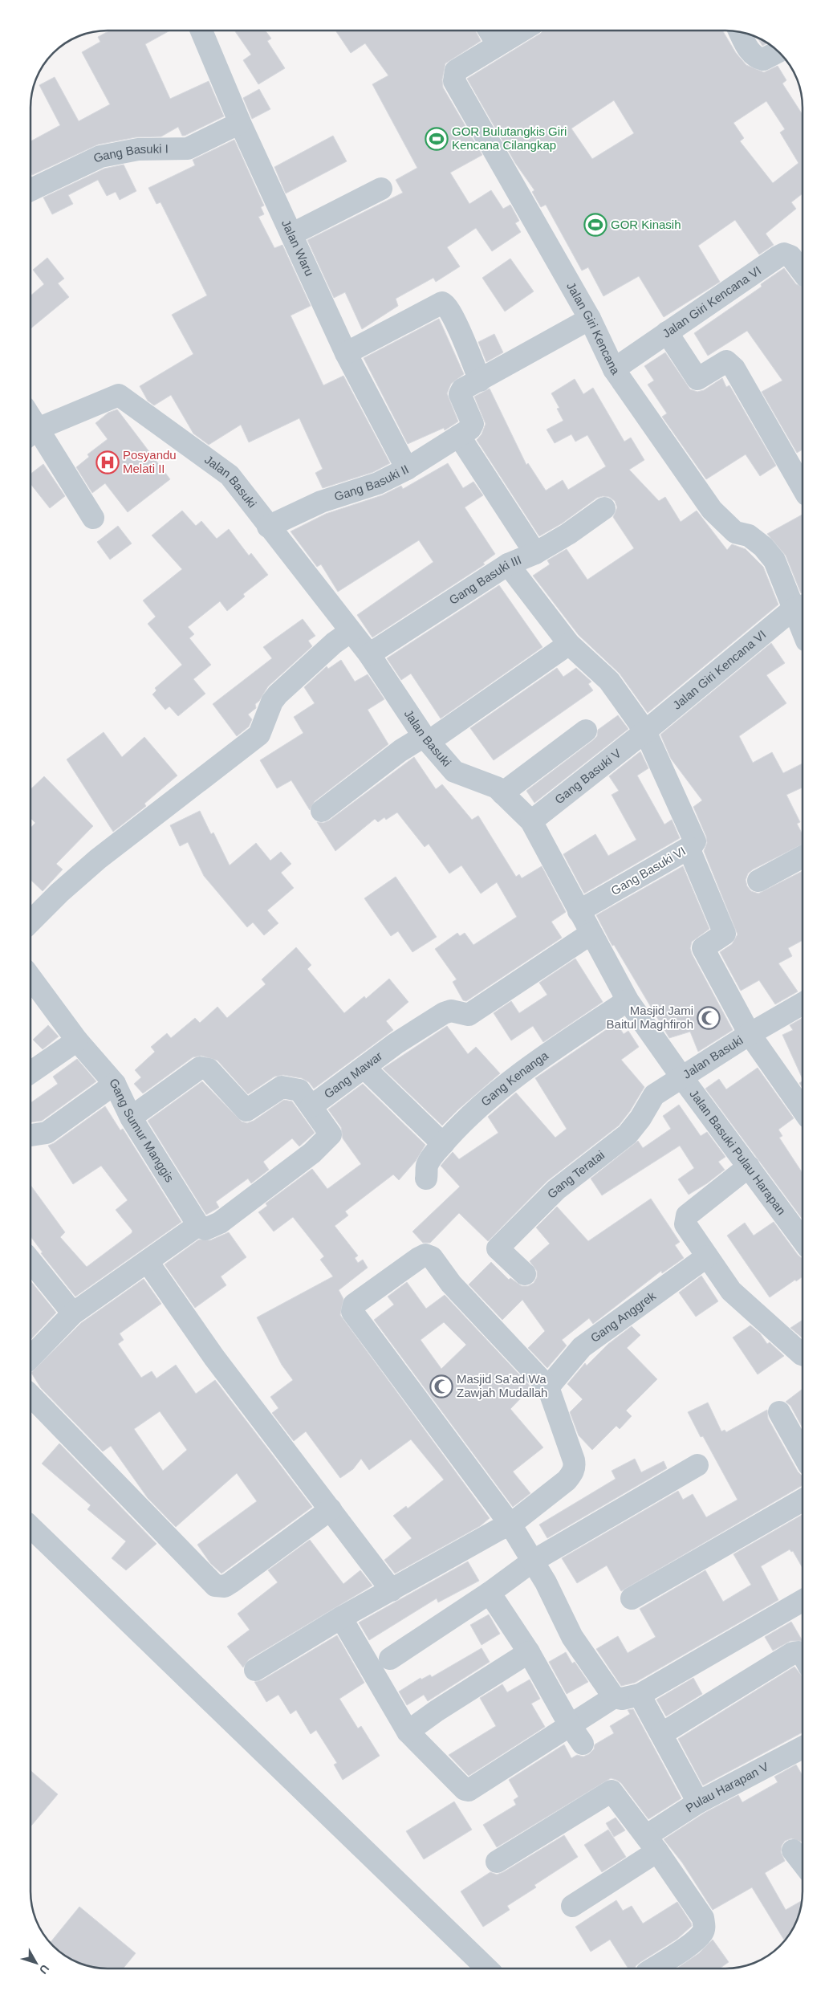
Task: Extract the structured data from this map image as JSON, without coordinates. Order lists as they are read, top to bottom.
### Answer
{
  "streets": {
    "street": [
      "Gang Basuki I",
      "Jalan Waru",
      "Jalan Giri Kencana VI",
      "Jalan Giri Kencana",
      "Gang Basuki II",
      "Jalan Basuki",
      "Gang Basuki III",
      "Gang Basuki V",
      "Gang Basuki VI",
      "Gang Mawar",
      "Gang Kenanga",
      "Gang Sumur Manggis",
      "Jalan Basuki Pulau Harapan",
      "Gang Teratai",
      "Gang Anggrek",
      "Pulau Harapan V"
    ]
  },
  "crossings": [
    ["Gang Basuki I", "Jalan Waru"],
    ["Jalan Waru", "Gang Basuki II"],
    ["Jalan Giri Kencana VI", "Jalan Giri Kencana"],
    ["Jalan Giri Kencana VI", "Gang Basuki V"],
    ["Jalan Giri Kencana VI", "Gang Basuki VI"],
    ["Gang Basuki II", "Jalan Basuki"],
    ["Jalan Basuki", "Gang Basuki III"],
    ["Jalan Basuki", "Gang Basuki V"],
    ["Jalan Basuki", "Gang Basuki VI"],
    ["Jalan Basuki", "Gang Mawar"],
    ["Jalan Basuki", "Gang Kenanga"],
    ["Jalan Basuki", "Jalan Basuki Pulau Harapan"],
    ["Jalan Basuki", "Gang Teratai"],
    ["Gang Basuki V", "Gang Basuki VI"],
    ["Gang Mawar", "Gang Sumur Manggis"],
    ["Jalan Basuki Pulau Harapan", "Gang Teratai"]
  ],
  "places": {
    "sports": ["GOR Bulutangkis Giri Kencana Cilangkap", "GOR Kinasih"],
    "hospital": ["Posyandu Melati II"],
    "mosque": ["Masjid Jami Baitul Maghfiroh", "Masjid Sa'ad Wa Zawjah Mudallah"]
  },
  "north": "bottom right"
}
